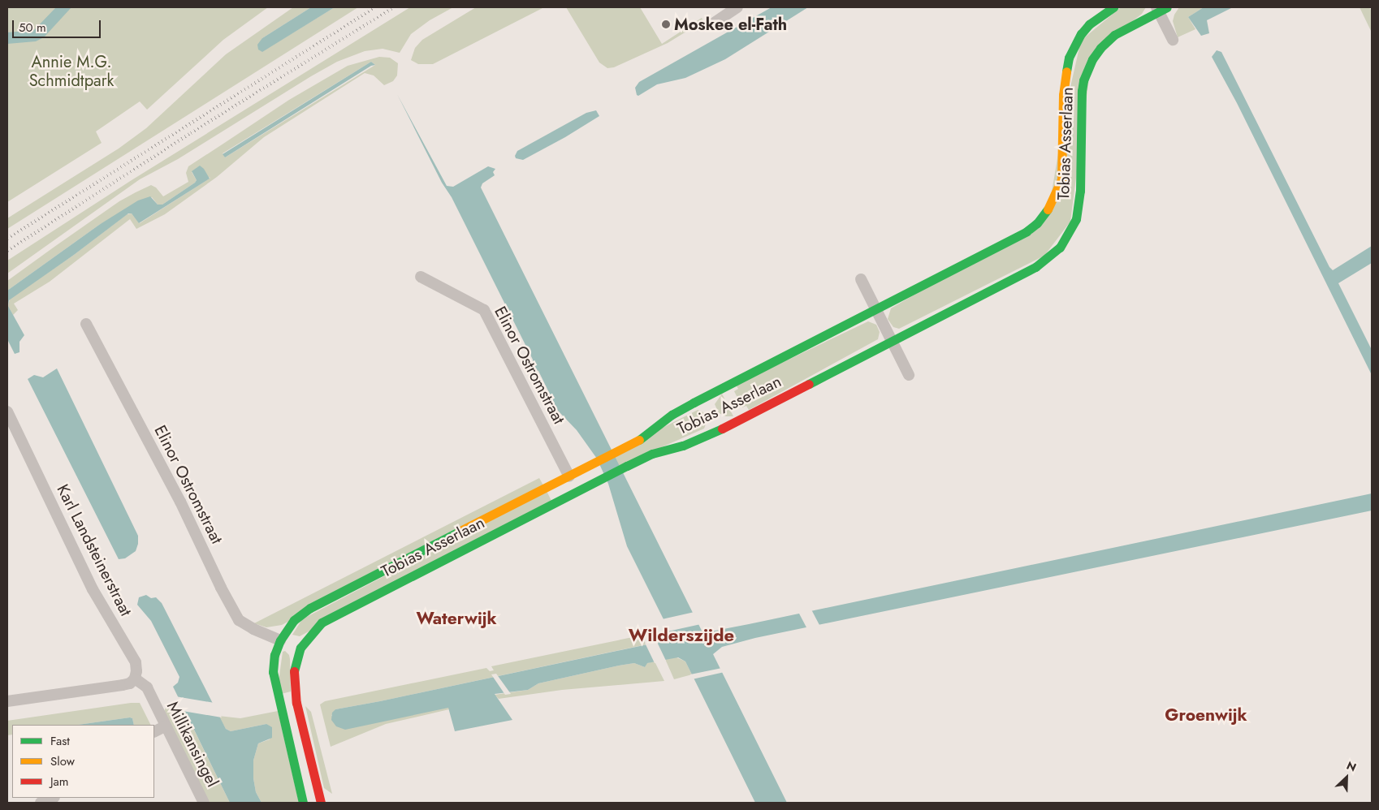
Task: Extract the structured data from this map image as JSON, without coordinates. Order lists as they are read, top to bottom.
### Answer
{
  "streets": {
    "street": [
      "Tobias Asserlaan",
      "Elinor Ostromstraat",
      "Karl Landsteinerstraat",
      "Millikansingel"
    ]
  },
  "crossings": [
    ["Tobias Asserlaan", "Elinor Ostromstraat"],
    ["Karl Landsteinerstraat", "Millikansingel"]
  ],
  "districts": ["Waterwijk", "Wilderszijde", "Groenwijk"],
  "parks": ["Annie M.G. Schmidtpark"],
  "places": ["Moskee el-Fath"],
  "legend": ["Fast", "Slow", "Jam"],
  "scale_bar": "50 m",
  "north": "top right"
}
